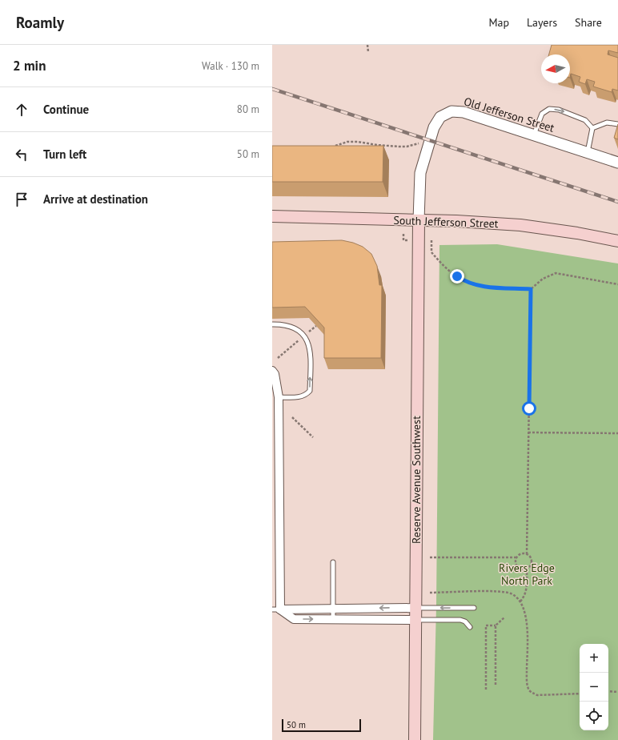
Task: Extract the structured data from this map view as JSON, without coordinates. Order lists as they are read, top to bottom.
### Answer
{
  "streets": {
    "main road": ["South Jefferson Street", "Reserve Avenue Southwest"],
    "street": ["Old Jefferson Street"]
  },
  "crossings": [
    ["Old Jefferson Street", "South Jefferson Street"],
    ["Old Jefferson Street", "Reserve Avenue Southwest"],
    ["South Jefferson Street", "Reserve Avenue Southwest"]
  ],
  "parks": ["Rivers Edge North Park"],
  "scale_bar": "50 m",
  "north": "left",
  "page": {
    "header": "Roamly",
    "nav": ["Map", "Layers", "Share"],
    "heading": ["2 min", "Walk · 130 m"],
    "list": [
      ["Continue", "80 m"],
      ["Turn left", "50 m"],
      "Arrive at destination"
    ],
    "map_buttons": ["+", "−"],
    "scale": "50 m"
  }
}
